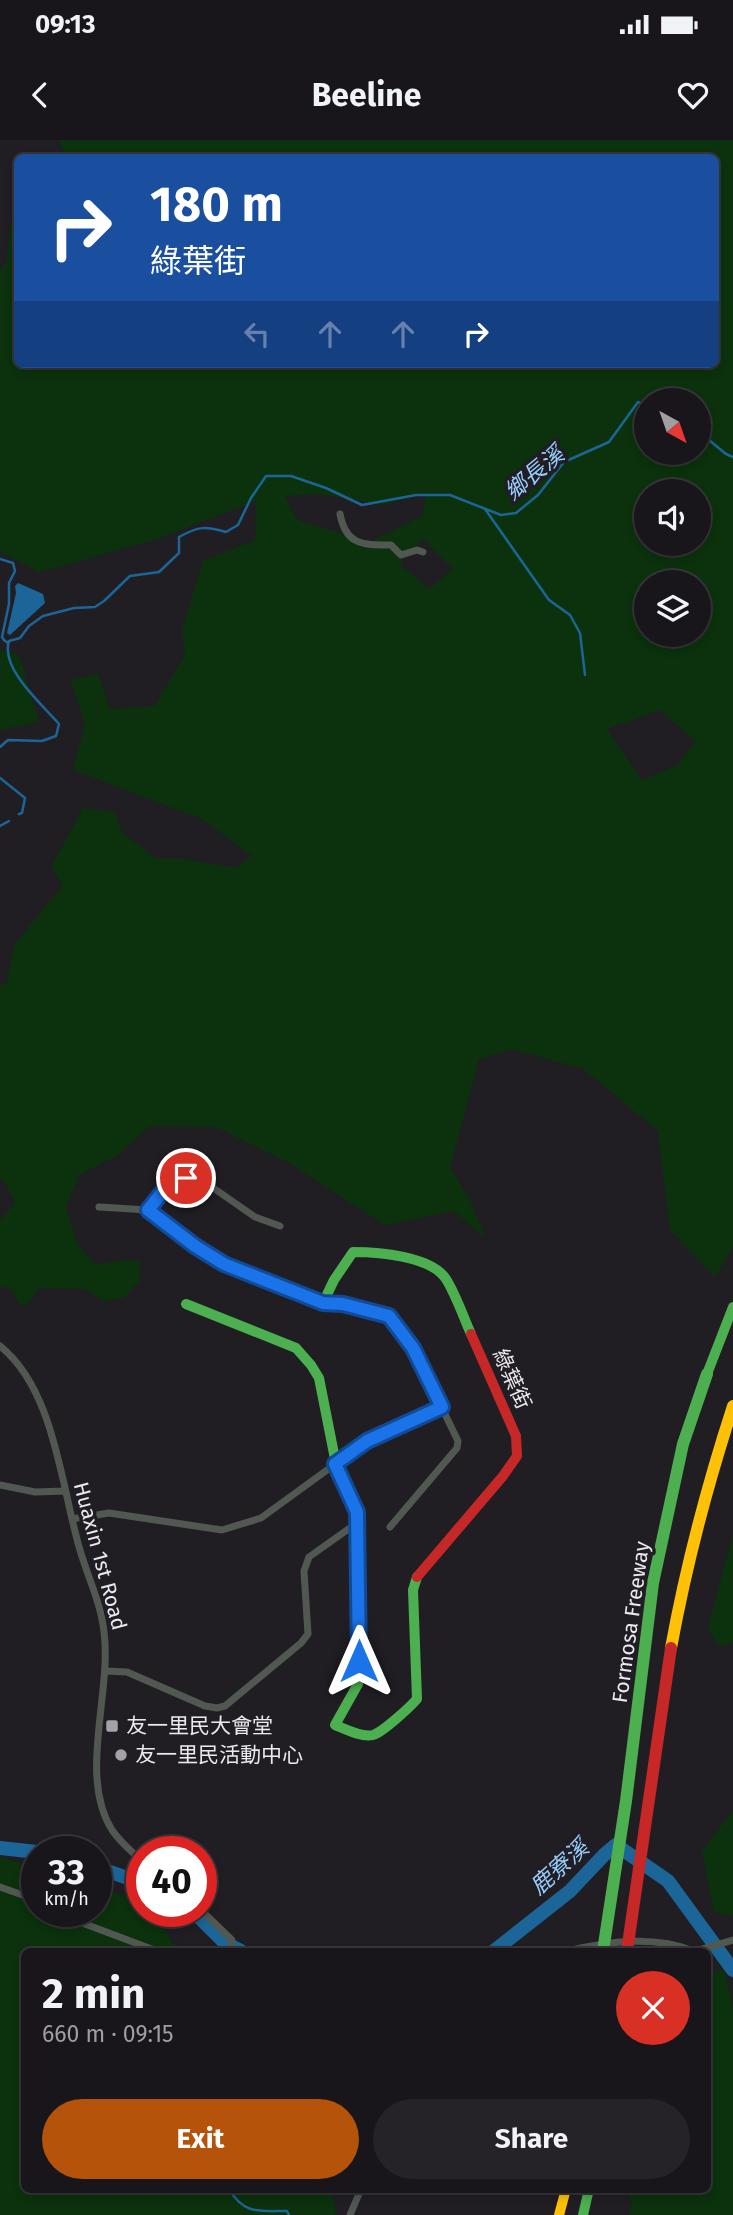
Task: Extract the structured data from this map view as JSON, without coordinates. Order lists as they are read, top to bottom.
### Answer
{
  "streets": {
    "main road": ["綠葉街", "Formosa Freeway"],
    "street": ["Huaxin 1st Road"]
  },
  "water": ["鄉長溪", "鹿寮溪"],
  "places": {
    "transit": ["友一里民大會堂"],
    "other": ["友一里民活動中心"]
  },
  "north": "bottom right",
  "page": {
    "status": "09:13",
    "header": "Beeline",
    "turn": ["180 m", "綠葉街"],
    "speed": "33 km/h",
    "limit": "40",
    "heading": ["2 min", "660 m · 09:15"],
    "buttons": ["Exit", "Share"]
  }
}
